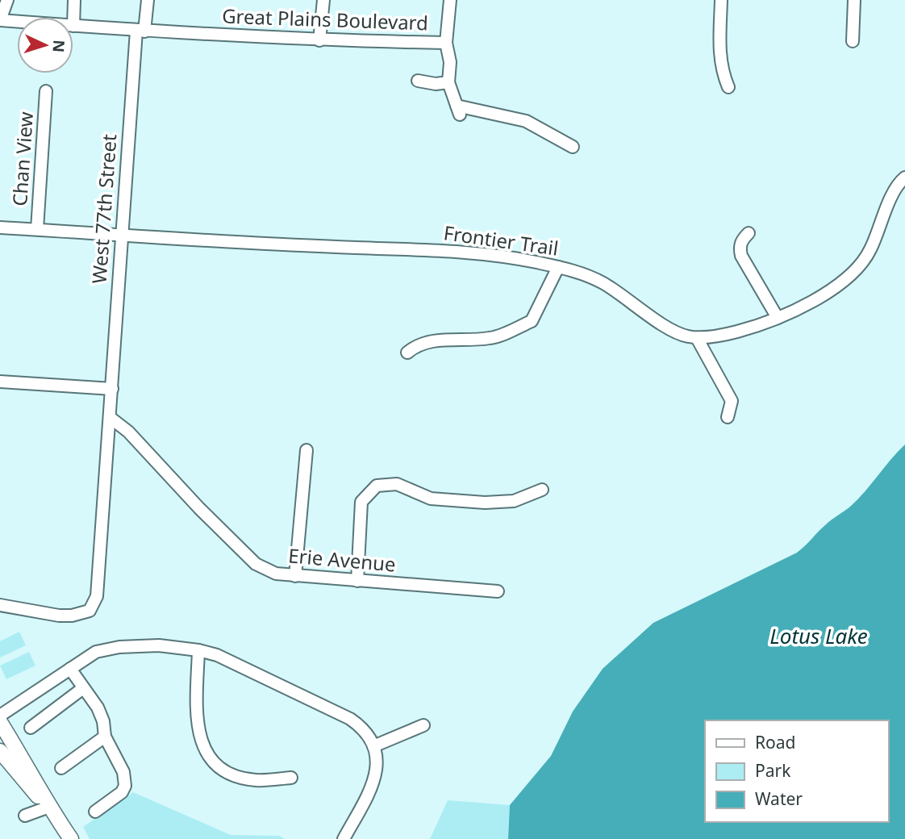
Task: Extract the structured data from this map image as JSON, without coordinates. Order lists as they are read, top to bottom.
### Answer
{
  "streets": {
    "street": [
      "Great Plains Boulevard",
      "Chan View",
      "West 77th Street",
      "Frontier Trail",
      "Erie Avenue"
    ]
  },
  "crossings": [
    ["Great Plains Boulevard", "West 77th Street"],
    ["Chan View", "Frontier Trail"],
    ["West 77th Street", "Frontier Trail"],
    ["West 77th Street", "Erie Avenue"]
  ],
  "water": ["Lotus Lake"],
  "legend": ["Road", "Park", "Water"],
  "north": "right"
}
